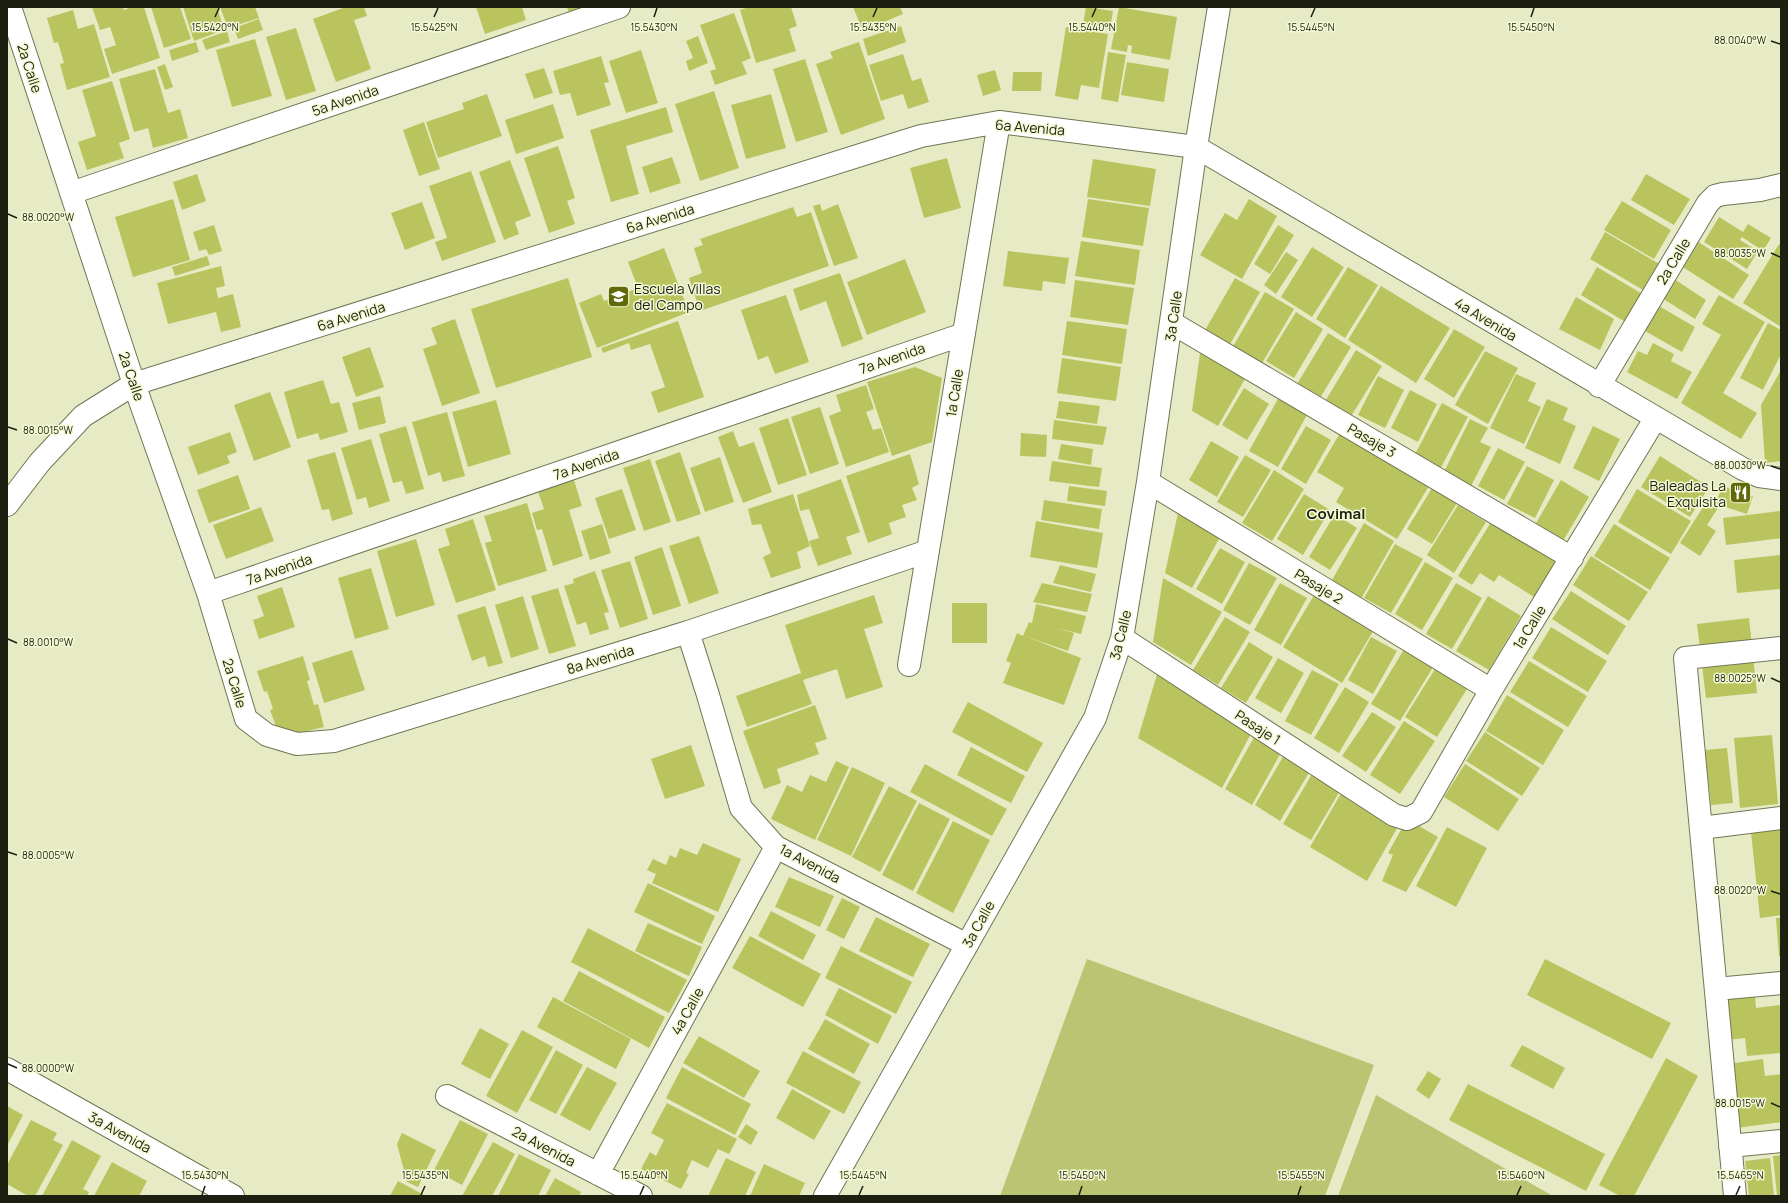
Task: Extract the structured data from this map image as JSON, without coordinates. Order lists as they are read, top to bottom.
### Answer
{
  "streets": {
    "street": [
      "2a Calle",
      "5a Avenida",
      "6a Avenida",
      "3a Calle",
      "4a Avenida",
      "7a Avenida",
      "1a Calle",
      "Pasaje 3",
      "Pasaje 2",
      "8a Avenida",
      "Pasaje 1",
      "1a Avenida",
      "4a Calle",
      "3a Avenida",
      "2a Avenida"
    ]
  },
  "crossings": [
    ["2a Calle", "5a Avenida"],
    ["2a Calle", "6a Avenida"],
    ["2a Calle", "4a Avenida"],
    ["2a Calle", "7a Avenida"],
    ["2a Calle", "8a Avenida"],
    ["6a Avenida", "3a Calle"],
    ["6a Avenida", "4a Avenida"],
    ["6a Avenida", "1a Calle"],
    ["3a Calle", "4a Avenida"],
    ["3a Calle", "Pasaje 3"],
    ["3a Calle", "Pasaje 2"],
    ["3a Calle", "Pasaje 1"],
    ["3a Calle", "1a Avenida"],
    ["4a Avenida", "1a Calle"],
    ["7a Avenida", "1a Calle"],
    ["1a Calle", "Pasaje 3"],
    ["1a Calle", "Pasaje 2"],
    ["1a Calle", "8a Avenida"],
    ["1a Calle", "Pasaje 1"],
    ["8a Avenida", "1a Avenida"],
    ["1a Avenida", "4a Calle"],
    ["4a Calle", "2a Avenida"]
  ],
  "districts": ["Covimal"],
  "places": {
    "school or university": ["Escuela Villas del Campo"],
    "restaurant": ["Baleadas La Exquisita"]
  },
  "coordinates": [
    "15.5420°N",
    "15.5425°N",
    "15.5430°N",
    "15.5435°N",
    "15.5440°N",
    "15.5445°N",
    "15.5450°N",
    "88.0040°W",
    "88.0020°W",
    "88.0035°W",
    "88.0015°W",
    "88.0030°W",
    "88.0010°W",
    "88.0025°W",
    "88.0005°W",
    "88.0000°W",
    "15.5455°N",
    "15.5460°N",
    "15.5465°N"
  ]
}
